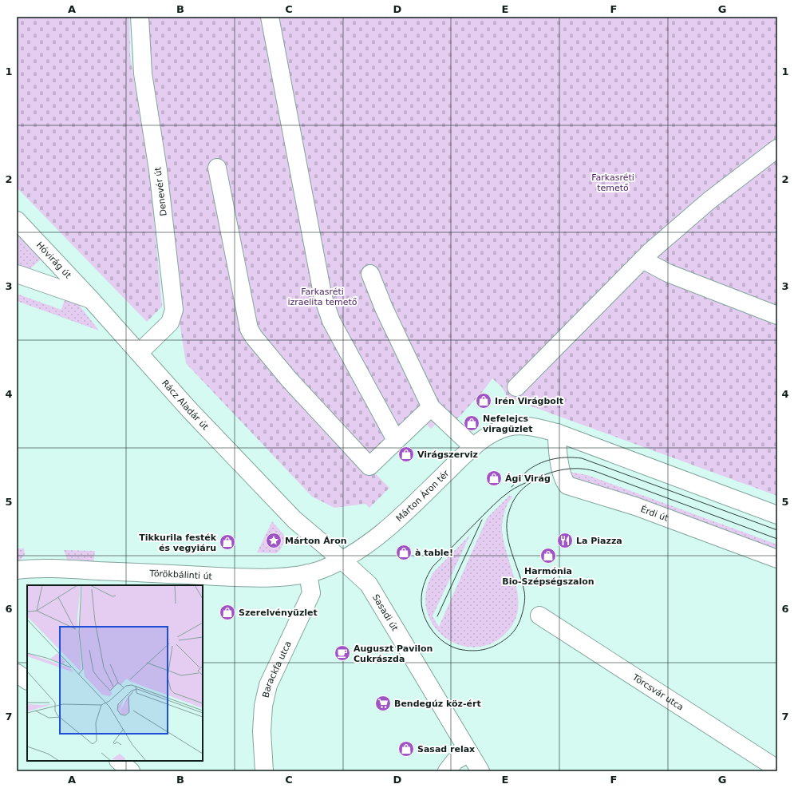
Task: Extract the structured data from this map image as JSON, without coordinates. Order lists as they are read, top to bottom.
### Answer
{
  "streets": {
    "street": [
      "Denevér út",
      "Hóvirág út",
      "Rácz Aladár út",
      "Márton Áron tér",
      "Érdi út",
      "Törökbálinti út",
      "Sasadi út",
      "Barackfa utca",
      "Törcsvár utca"
    ]
  },
  "crossings": [
    ["Denevér út", "Rácz Aladár út"],
    ["Hóvirág út", "Rácz Aladár út"],
    ["Rácz Aladár út", "Márton Áron tér"],
    ["Rácz Aladár út", "Törökbálinti út"],
    ["Rácz Aladár út", "Sasadi út"],
    ["Márton Áron tér", "Érdi út"],
    ["Márton Áron tér", "Törökbálinti út"],
    ["Márton Áron tér", "Sasadi út"],
    ["Törökbálinti út", "Sasadi út"],
    ["Törökbálinti út", "Barackfa utca"]
  ],
  "parks": ["Farkasréti temető", "Farkasréti izraelita temető"],
  "places": {
    "shop": [
      "Irén Virágbolt",
      "Nefelejcs viragüzlet",
      "Virágszerviz",
      "Ági Virág",
      "Tikkurila festék és vegyiáru",
      "à table!",
      "Harmónia Bio-Szépségszalon",
      "Szerelvényüzlet",
      "Sasad relax"
    ],
    "place": ["Márton Áron"],
    "restaurant": ["La Piazza"],
    "cafe": ["Auguszt Pavilon Cukrászda"],
    "supermarket": ["Bendegúz köz-ért"]
  },
  "grid": {
    "columns": [
      "A",
      "B",
      "C",
      "D",
      "E",
      "F",
      "G"
    ],
    "rows": [
      "1",
      "2",
      "3",
      "4",
      "5",
      "6",
      "7"
    ]
  }
}
